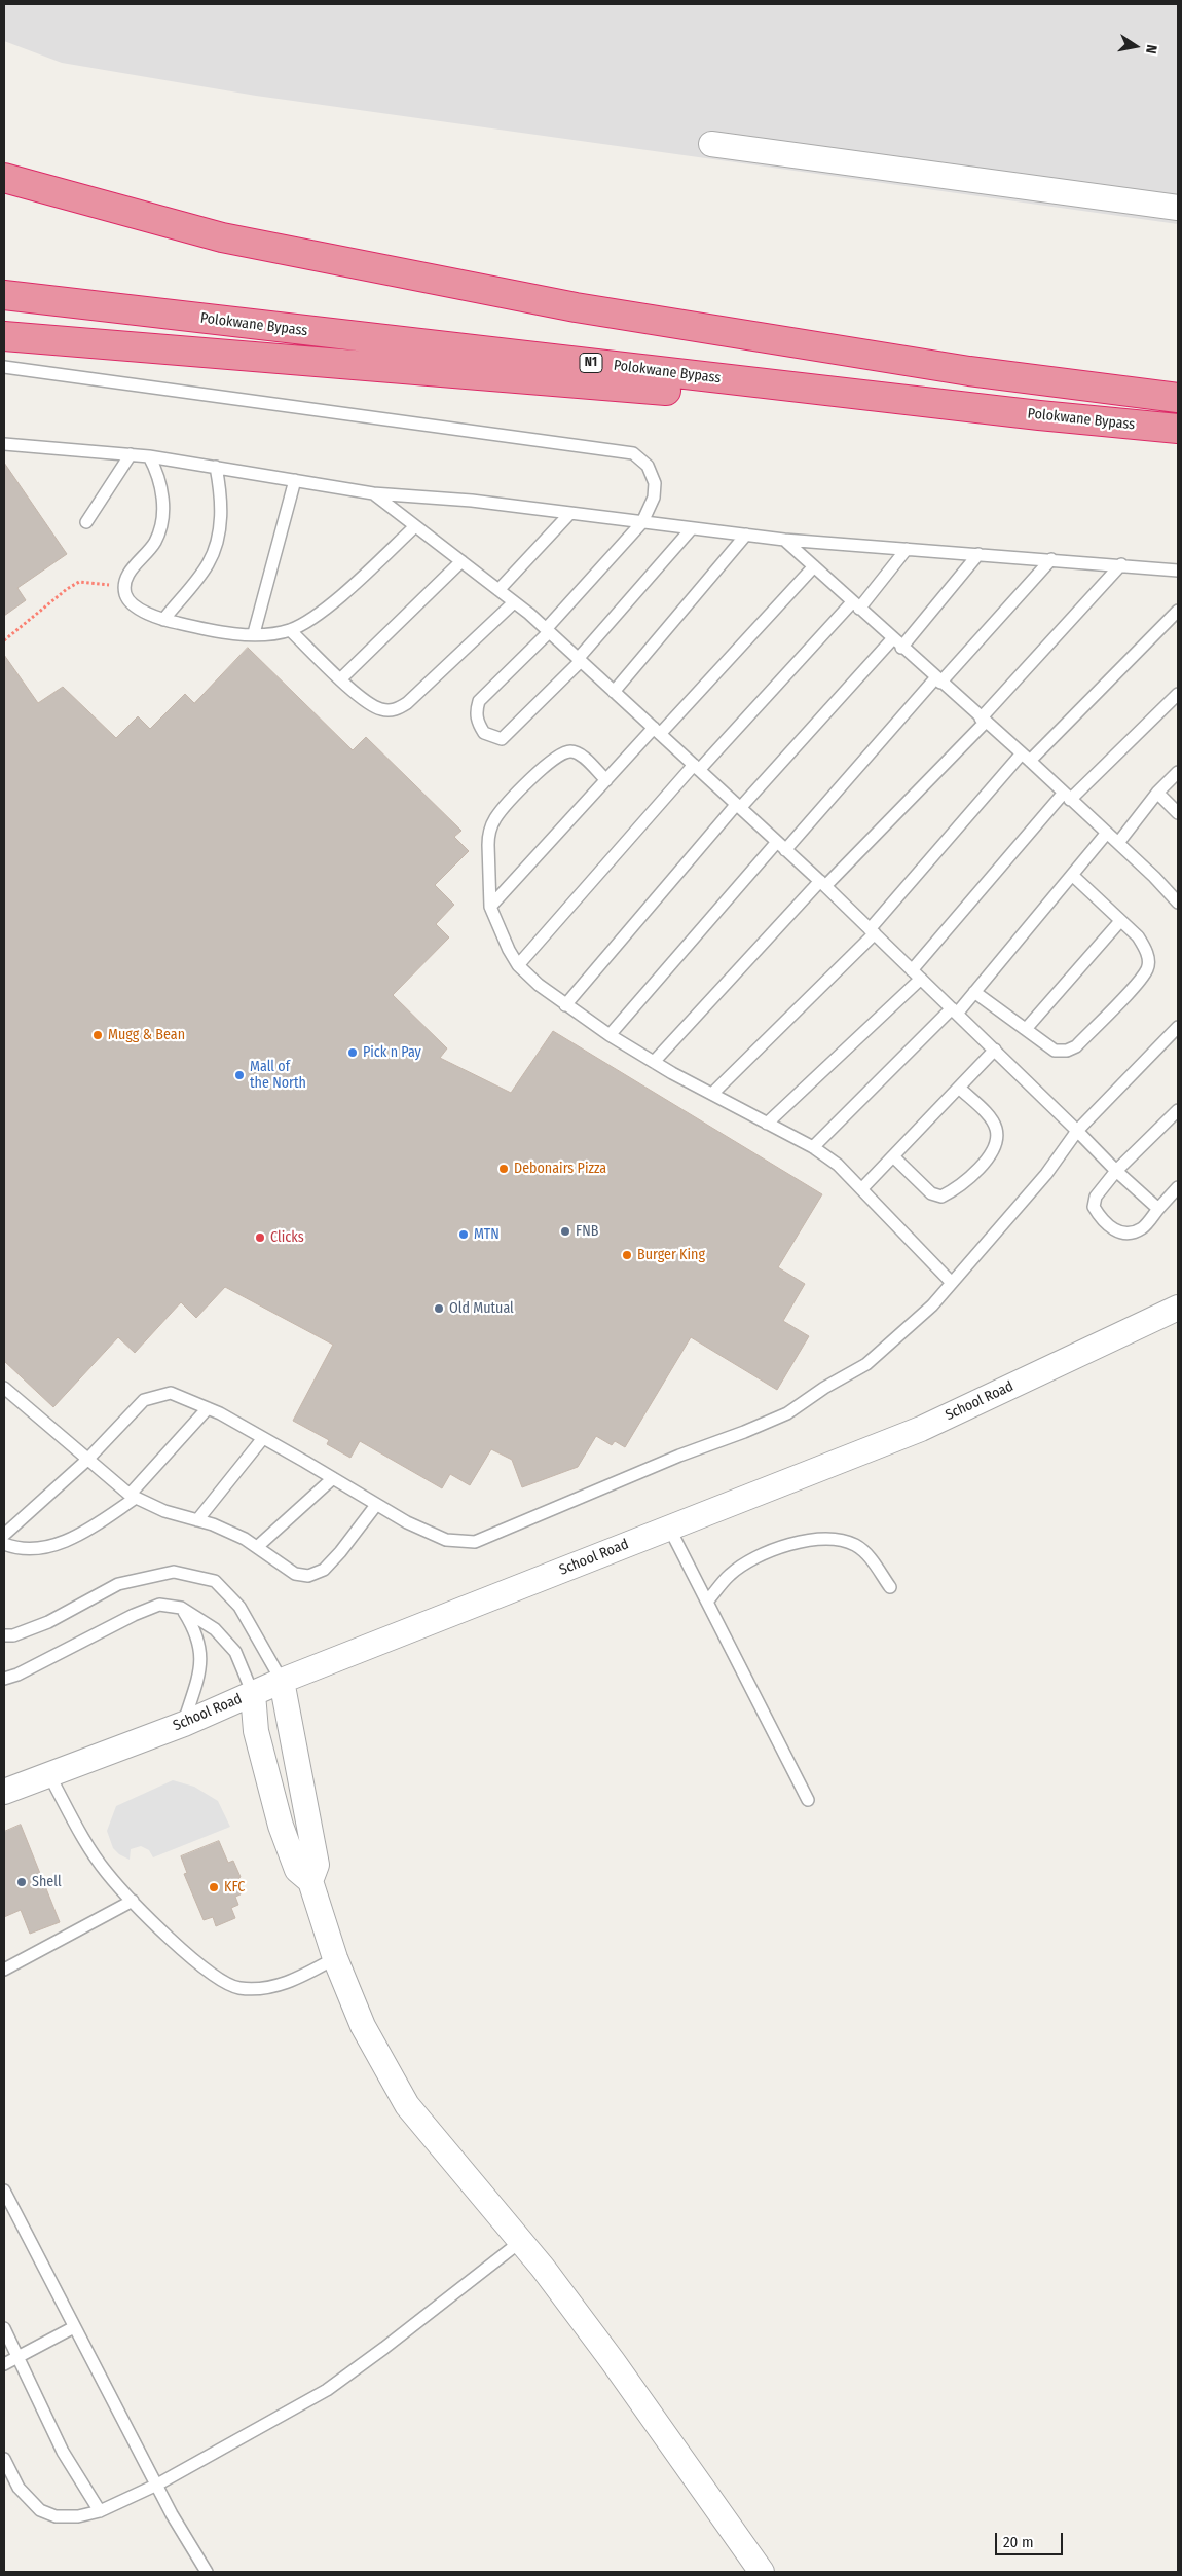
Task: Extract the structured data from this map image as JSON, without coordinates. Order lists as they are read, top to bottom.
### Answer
{
  "streets": {
    "highway": ["Polokwane Bypass", "N1"],
    "street": ["School Road"]
  },
  "places": [
    "Mugg & Bean",
    "Pick n Pay",
    "Mall of the North",
    "Debonairs Pizza",
    "FNB",
    "MTN",
    "Clicks",
    "Burger King",
    "Old Mutual",
    "Shell",
    "KFC"
  ],
  "scale_bar": "20 m",
  "north": "right"
}
